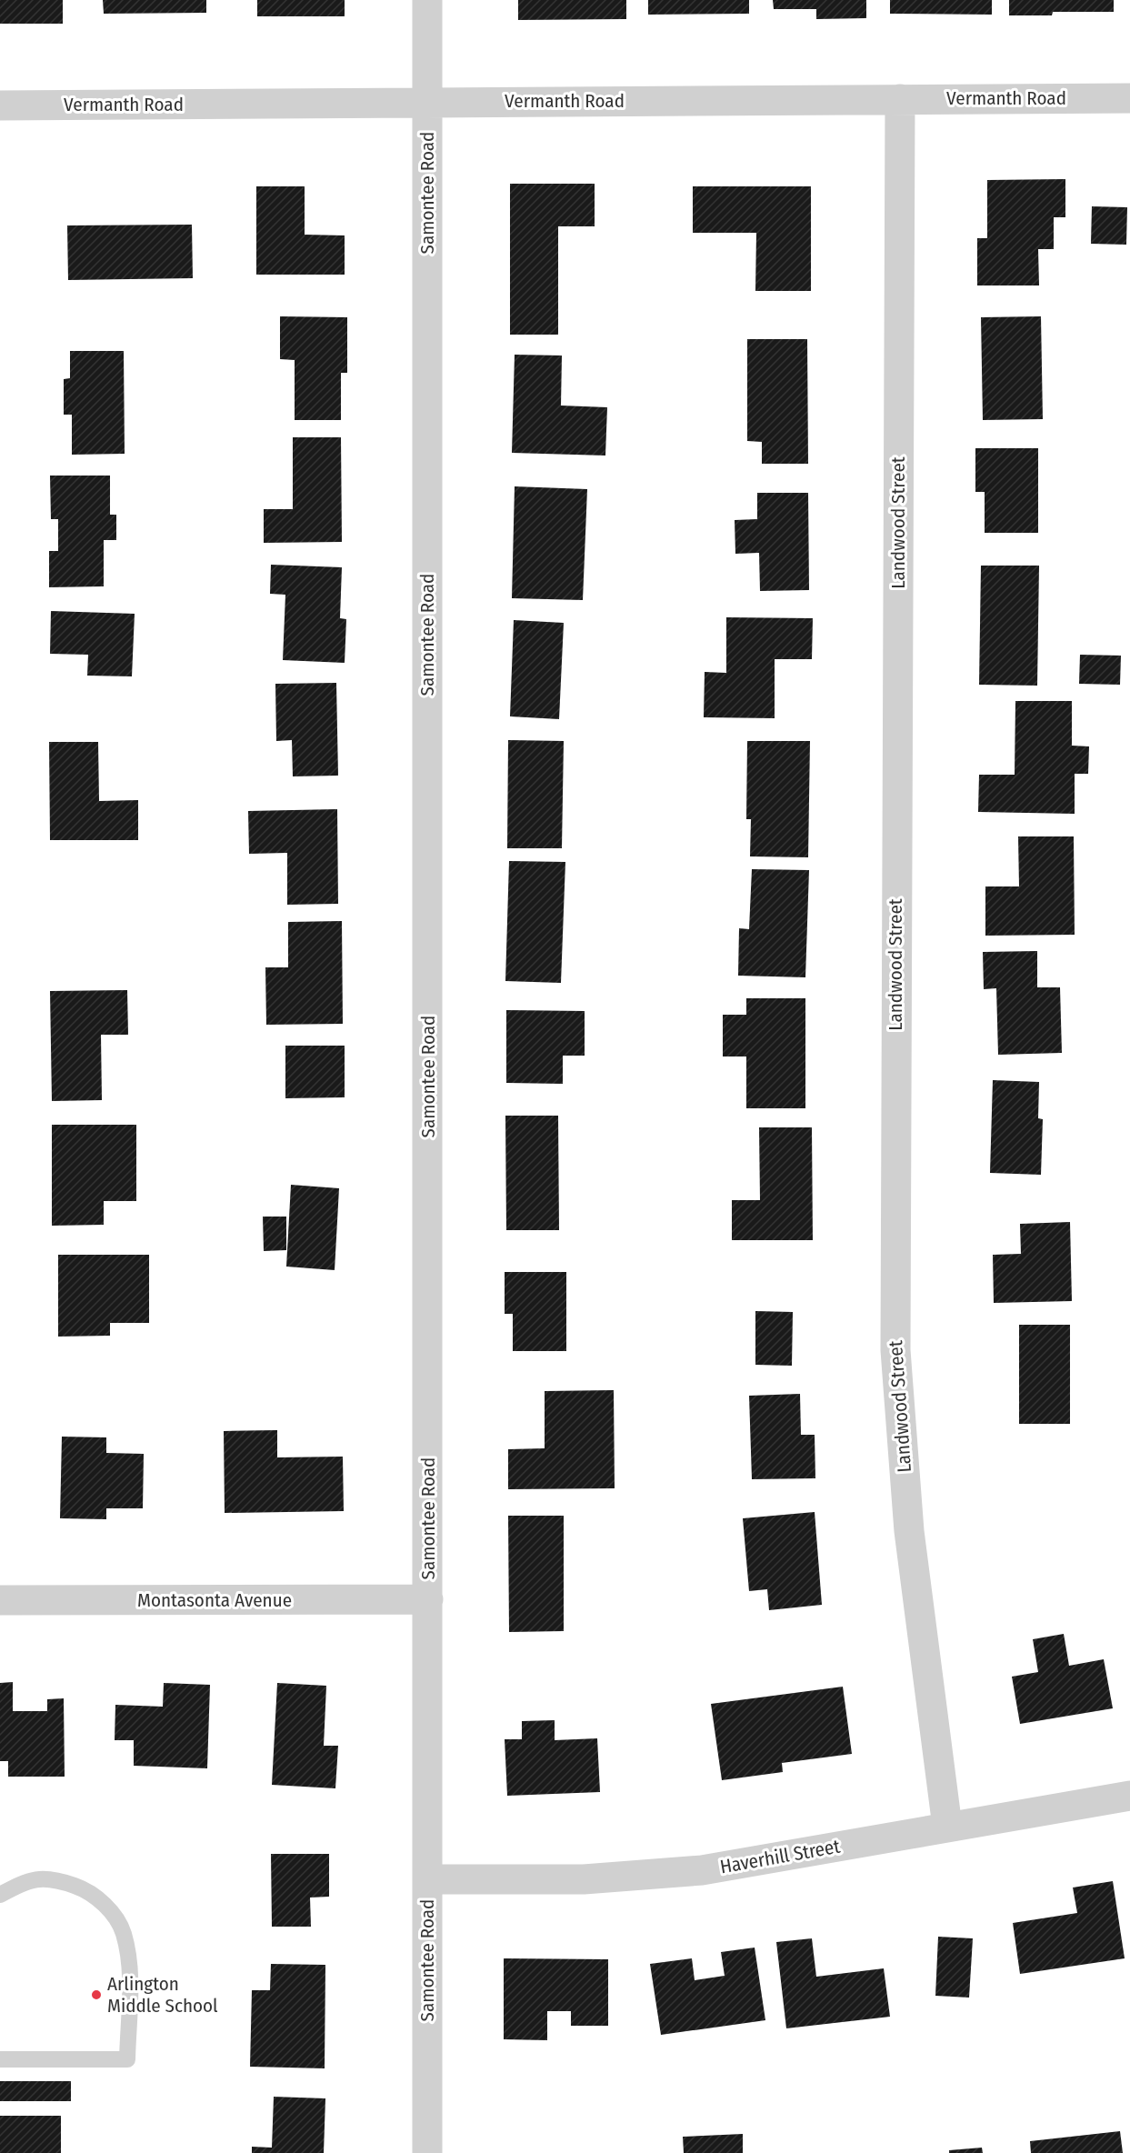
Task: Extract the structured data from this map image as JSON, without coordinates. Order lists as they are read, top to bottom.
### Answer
{
  "streets": {
    "street": [
      "Vermanth Road",
      "Samontee Road",
      "Landwood Street",
      "Montasonta Avenue",
      "Haverhill Street"
    ]
  },
  "crossings": [
    ["Vermanth Road", "Samontee Road"],
    ["Vermanth Road", "Landwood Street"],
    ["Samontee Road", "Montasonta Avenue"],
    ["Samontee Road", "Haverhill Street"],
    ["Landwood Street", "Haverhill Street"]
  ],
  "places": ["Arlington Middle School"]
}
